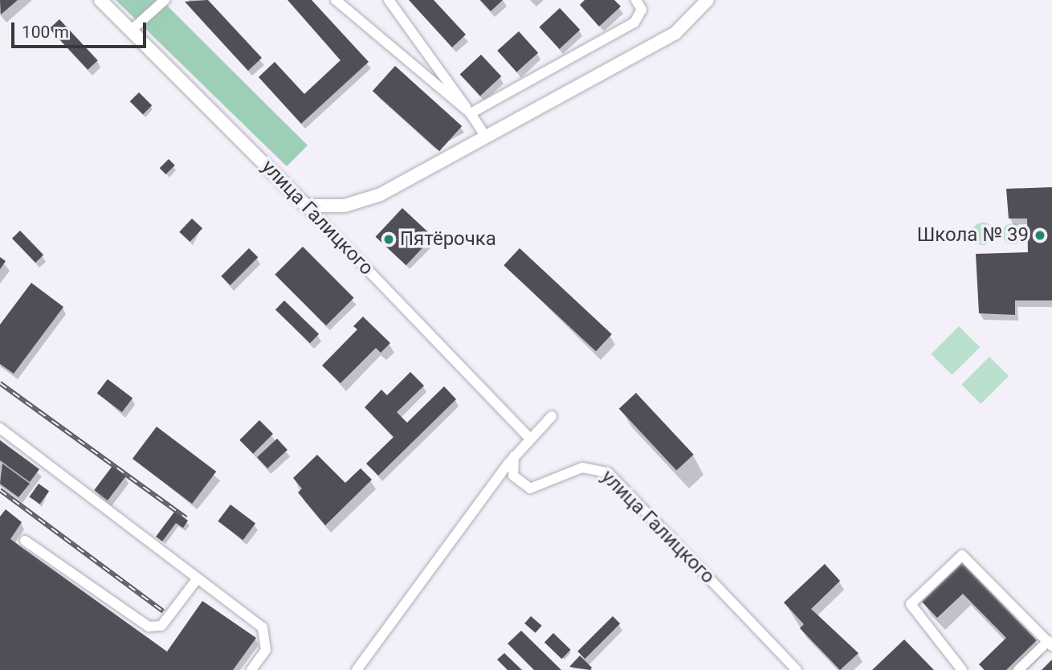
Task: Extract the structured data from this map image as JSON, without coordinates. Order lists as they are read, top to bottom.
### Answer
{
  "streets": {
    "street": ["улица Галицкого"]
  },
  "places": ["Школа № 39", "Пятёрочка"],
  "scale_bar": "100 m"
}
